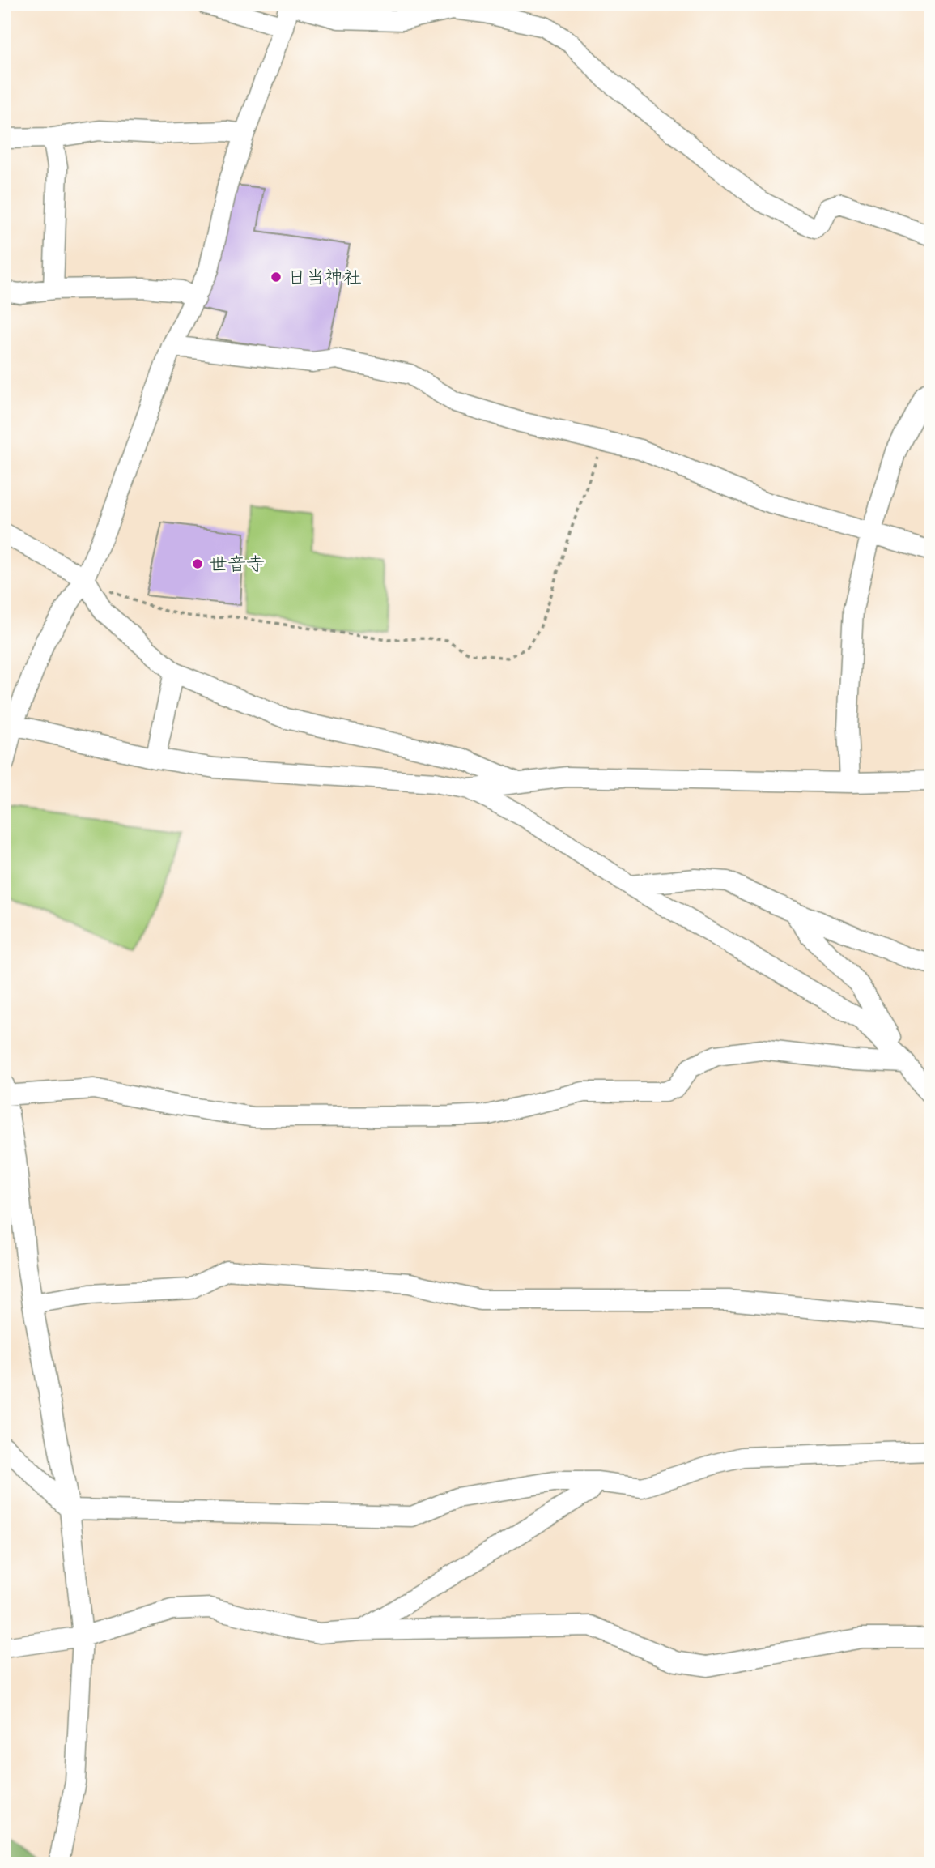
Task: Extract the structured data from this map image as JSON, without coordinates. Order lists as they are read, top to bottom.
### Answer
{
  "places": ["日当神社", "世音寺"]
}
